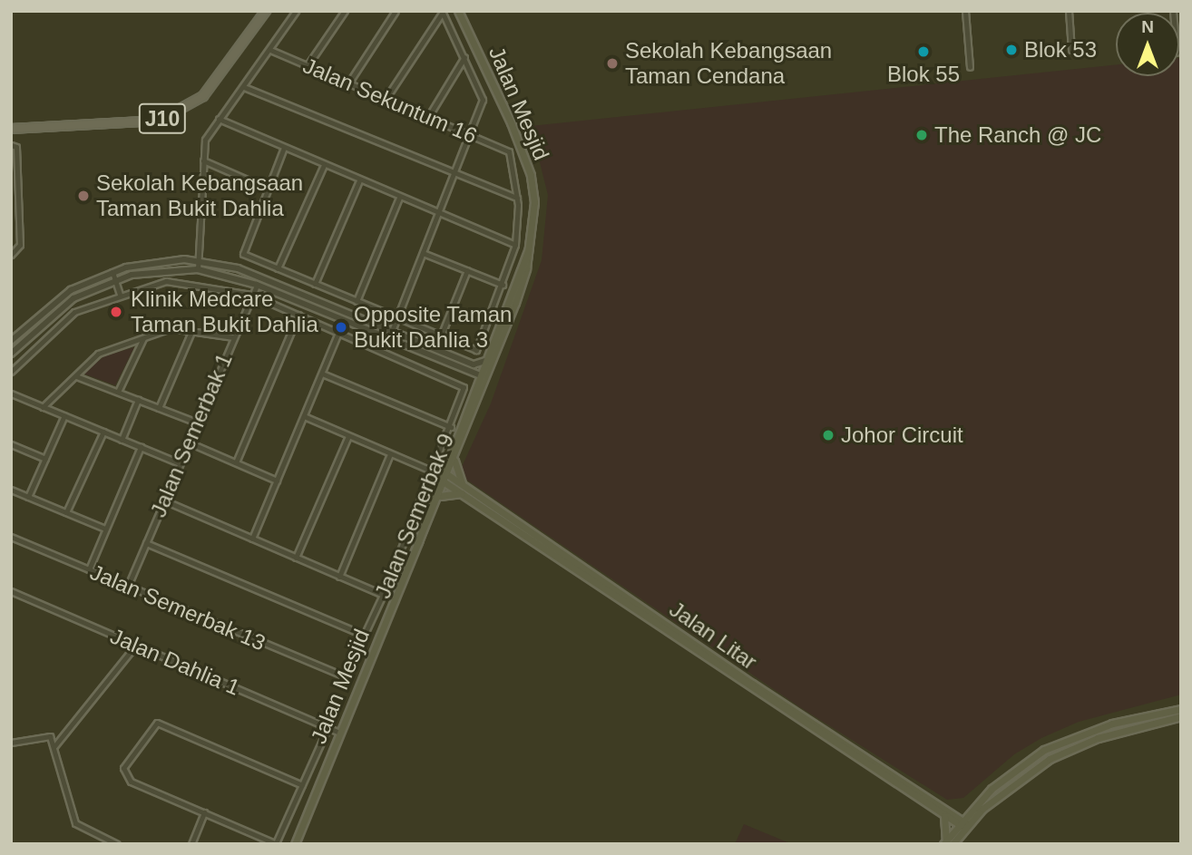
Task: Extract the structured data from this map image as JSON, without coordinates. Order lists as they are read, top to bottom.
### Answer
{
  "streets": {
    "main road": ["Jalan Mesjid", "J10", "Jalan Litar"],
    "street": [
      "Jalan Sekuntum 16",
      "Jalan Semerbak 1",
      "Jalan Semerbak 9",
      "Jalan Semerbak 13",
      "Jalan Dahlia 1"
    ]
  },
  "crossings": [
    ["Jalan Mesjid", "Jalan Litar"],
    ["Jalan Mesjid", "Jalan Dahlia 1"],
    ["Jalan Semerbak 1", "Jalan Semerbak 13"],
    ["Jalan Semerbak 9", "Jalan Semerbak 13"]
  ],
  "places": [
    "Blok 53",
    "Blok 55",
    "Sekolah Kebangsaan Taman Cendana",
    "The Ranch @ JC",
    "Sekolah Kebangsaan Taman Bukit Dahlia",
    "Klinik Medcare Taman Bukit Dahlia",
    "Opposite Taman Bukit Dahlia 3",
    "Johor Circuit"
  ],
  "north": "top"
}
